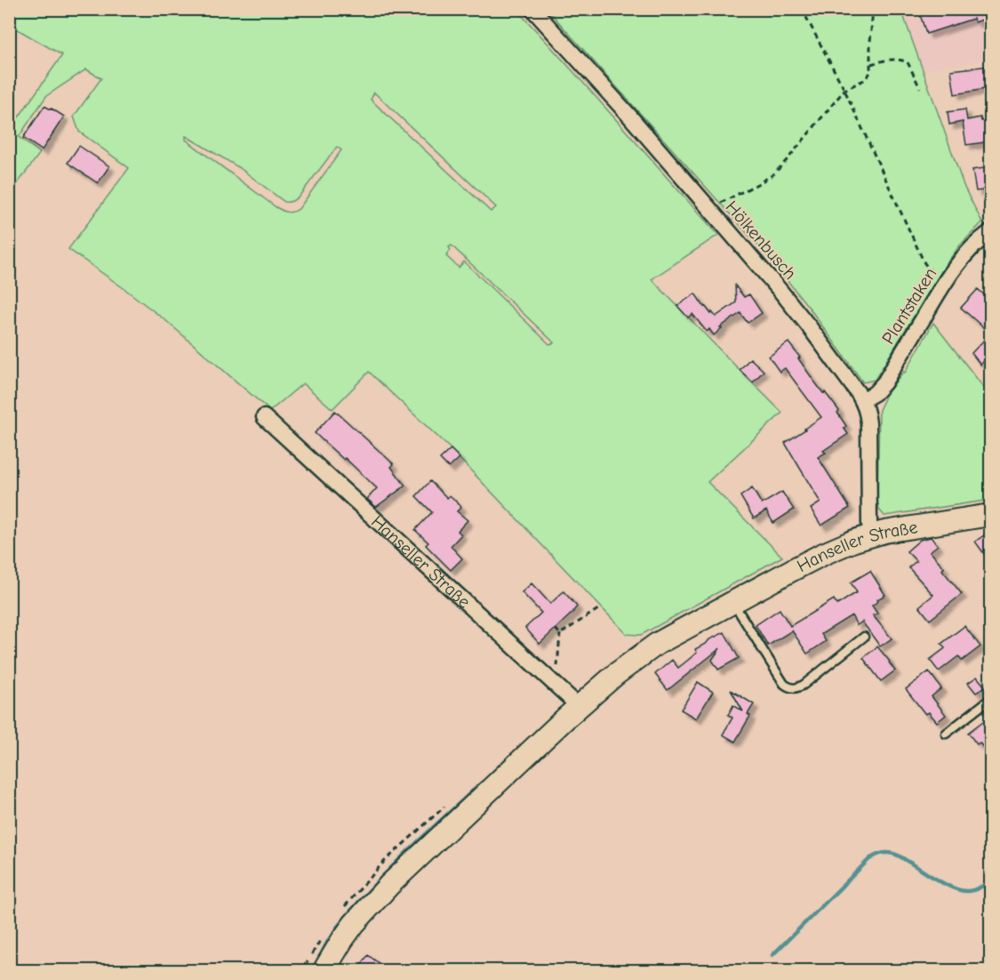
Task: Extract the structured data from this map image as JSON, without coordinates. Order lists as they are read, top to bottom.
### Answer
{
  "streets": {
    "main road": ["Hanseller Straße"],
    "street": ["Hölkenbusch", "Plantstaken"]
  },
  "crossings": [
    ["Hölkenbusch", "Plantstaken"],
    ["Hölkenbusch", "Hanseller Straße"]
  ]
}
